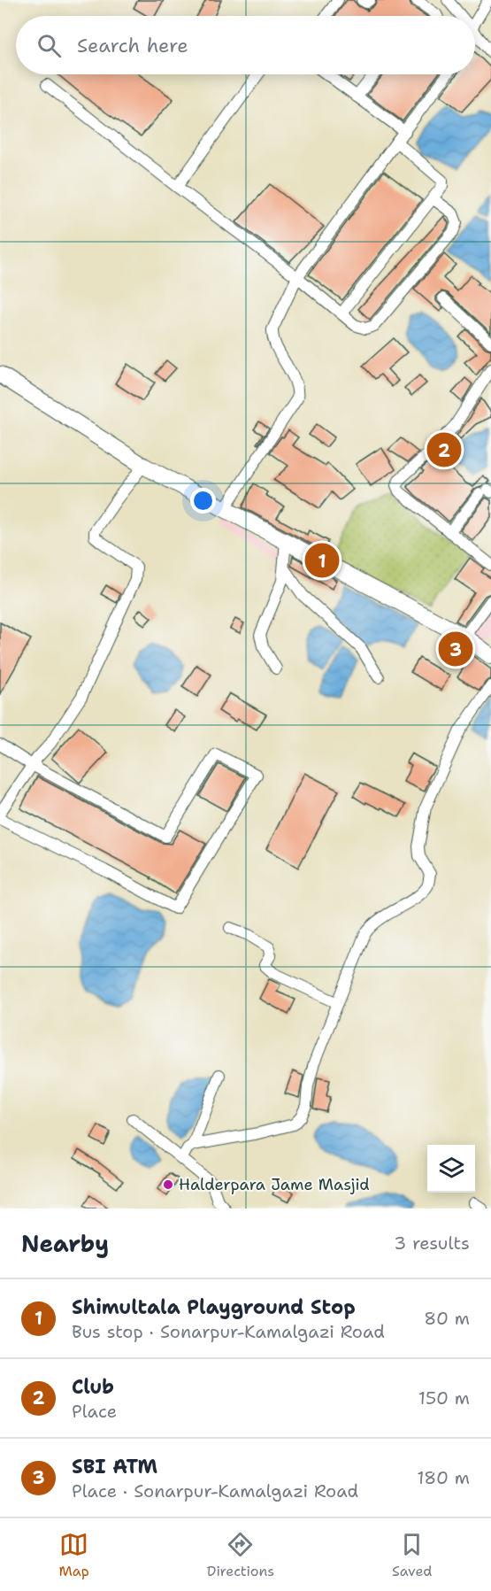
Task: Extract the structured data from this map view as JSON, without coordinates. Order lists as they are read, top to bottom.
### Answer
{
  "places": ["Halderpara Jame Masjid"],
  "page": {
    "search": "Search here",
    "pins": ["2", "1", "3"],
    "heading": ["Nearby", "3 results"],
    "list": [
      {
        "mark": "1",
        "name": "Shimultala Playground Stop",
        "note": "Bus stop · Sonarpur-Kamalgazi Road",
        "value": "80 m"
      },
      {
        "mark": "2",
        "name": "Club",
        "note": "Place",
        "value": "150 m"
      },
      {
        "mark": "3",
        "name": "SBI ATM",
        "note": "Place · Sonarpur-Kamalgazi Road",
        "value": "180 m"
      }
    ],
    "nav": ["Map", "Directions", "Saved"]
  }
}
